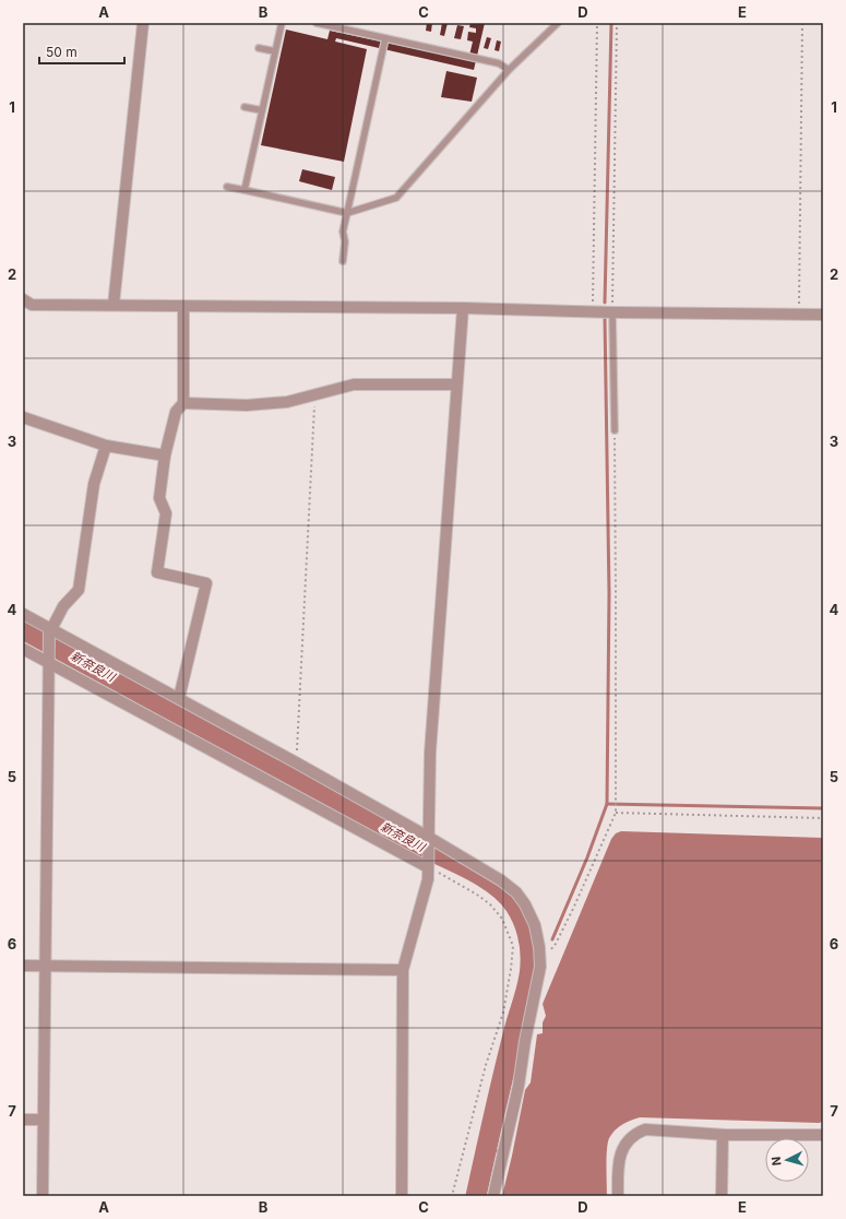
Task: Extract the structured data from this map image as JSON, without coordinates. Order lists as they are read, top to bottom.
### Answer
{
  "water": ["新奈良川"],
  "scale_bar": "50 m",
  "north": "left",
  "grid": {
    "columns": [
      "A",
      "B",
      "C",
      "D",
      "E"
    ],
    "rows": [
      "1",
      "2",
      "3",
      "4",
      "5",
      "6",
      "7"
    ]
  }
}
